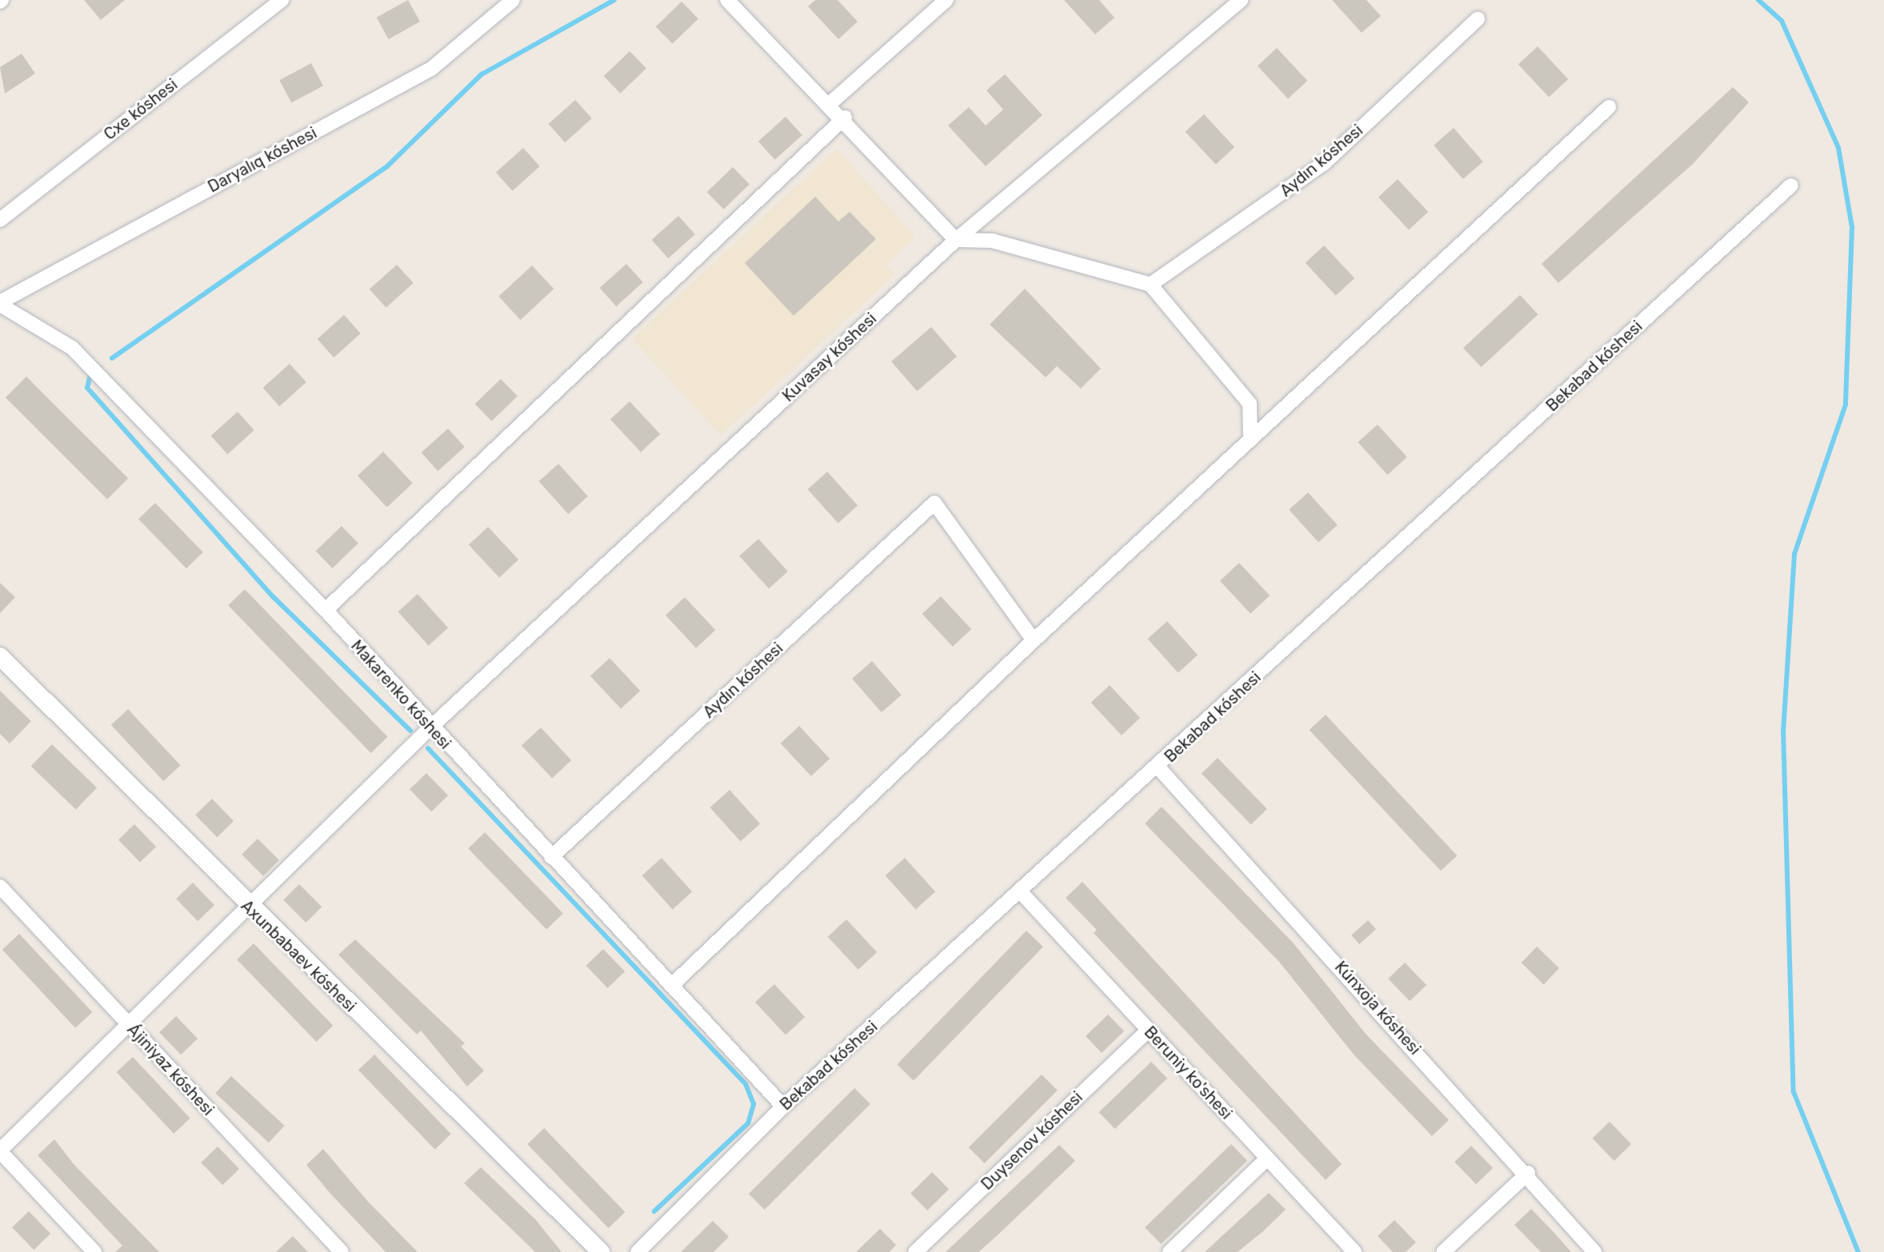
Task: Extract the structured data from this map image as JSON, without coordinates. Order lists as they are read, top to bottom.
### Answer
{
  "streets": {
    "street": [
      "Cxe kóshesi",
      "Daryalıq kóshesi",
      "Aydın kóshesi",
      "Kuvasay kóshesi",
      "Bekabad kóshesi",
      "Makarenko kóshesi",
      "Axunbabaev kóshesi",
      "Kúnxoja kóshesi",
      "Ájiniyaz kóshesi",
      "Beruniy ko'shesi",
      "Duysenov kóshesi"
    ]
  },
  "crossings": [
    ["Daryalıq kóshesi", "Makarenko kóshesi"],
    ["Aydın kóshesi", "Makarenko kóshesi"],
    ["Kuvasay kóshesi", "Makarenko kóshesi"],
    ["Kuvasay kóshesi", "Axunbabaev kóshesi"],
    ["Kuvasay kóshesi", "Ájiniyaz kóshesi"],
    ["Bekabad kóshesi", "Makarenko kóshesi"],
    ["Bekabad kóshesi", "Kúnxoja kóshesi"],
    ["Bekabad kóshesi", "Beruniy ko'shesi"],
    ["Beruniy ko'shesi", "Duysenov kóshesi"]
  ]
}
